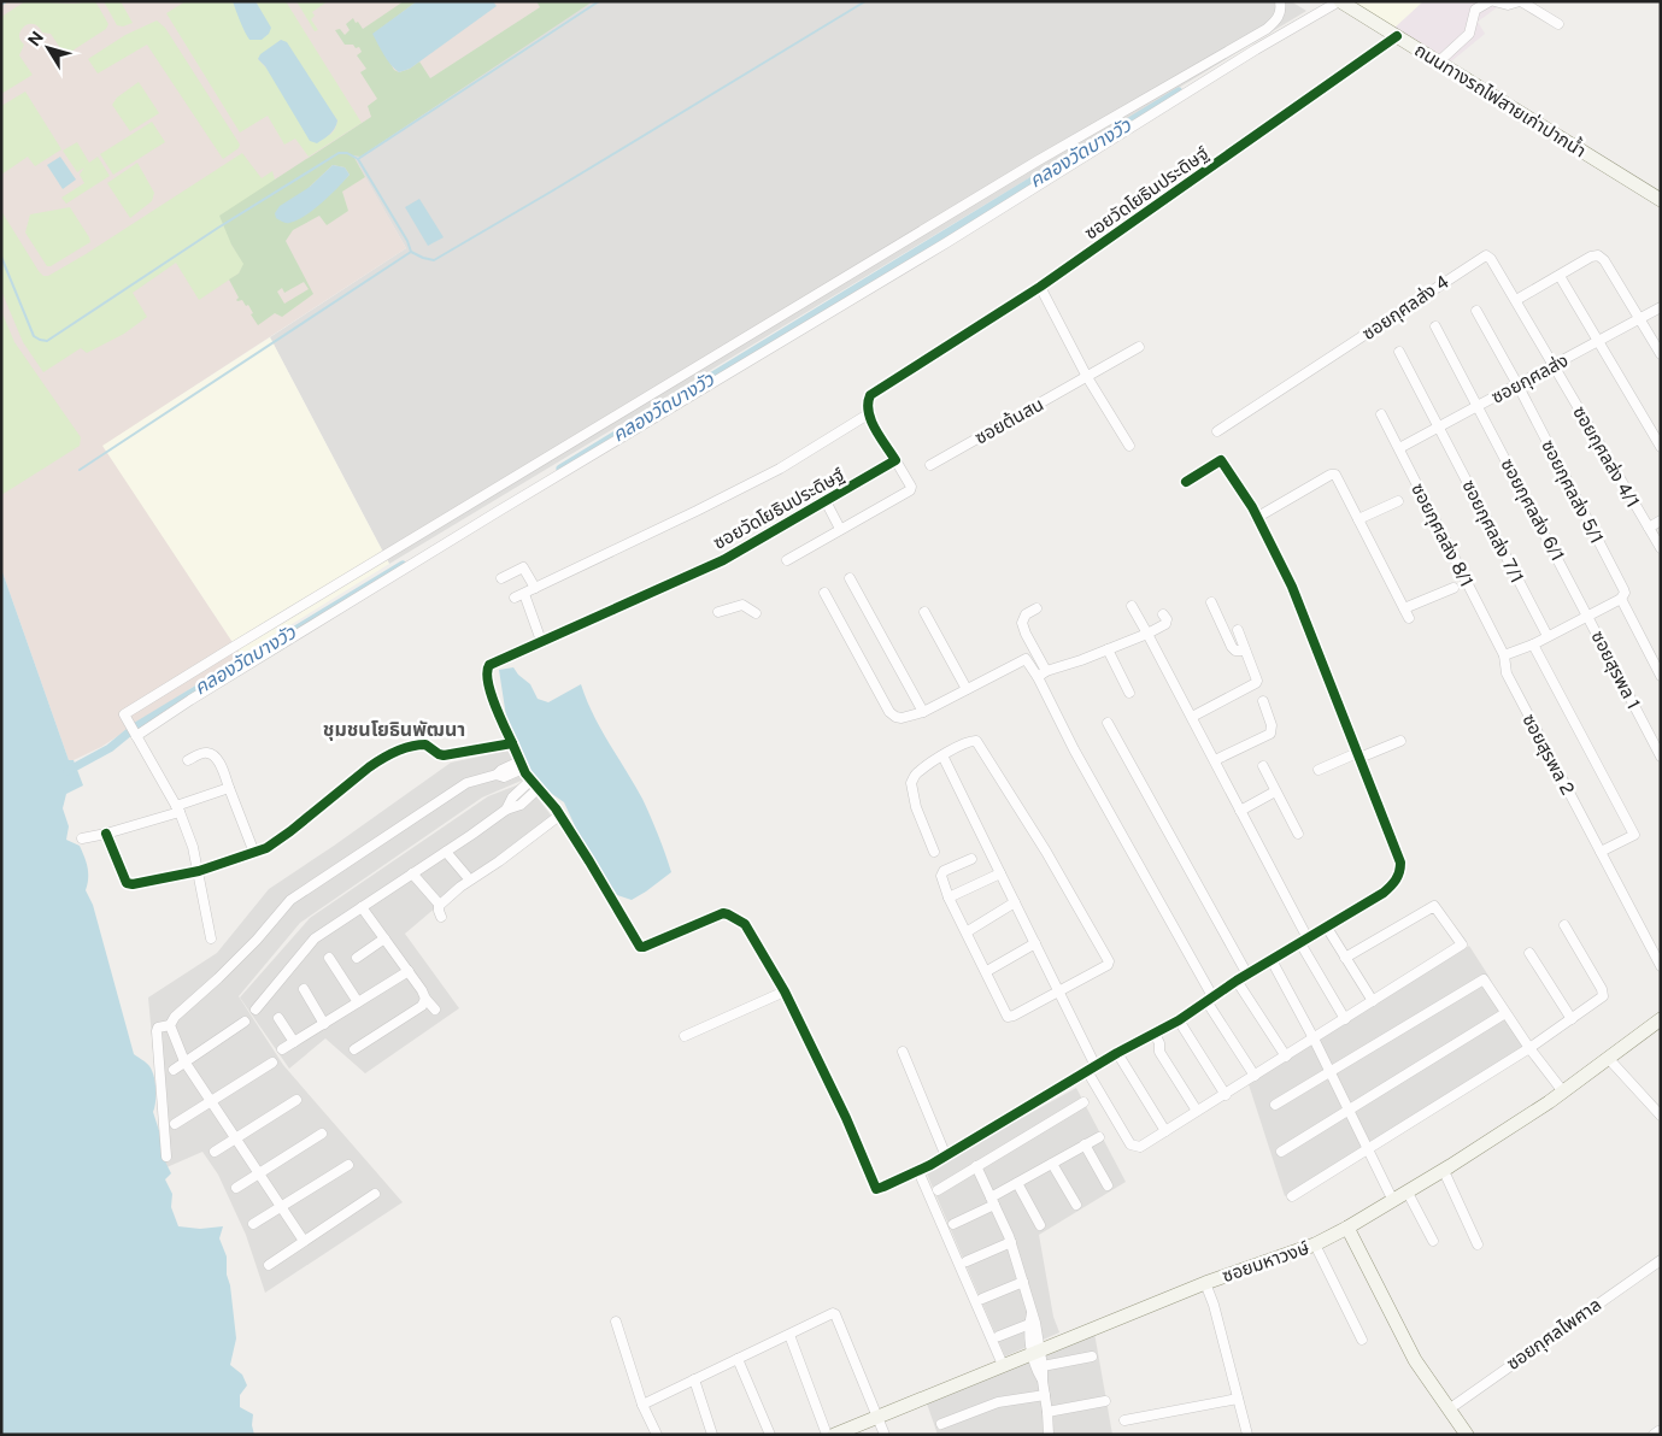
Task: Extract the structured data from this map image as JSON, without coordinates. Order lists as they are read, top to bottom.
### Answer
{
  "streets": {
    "street": [
      "ถนนทางรถไฟสายเก่าปากน้ำ",
      "ซอยวัดโยธินประดิษฐ์",
      "ซอยกุศลส่ง 4",
      "ซอยกุศลส่ง",
      "ซอยต้นสน",
      "ซอยกุศลส่ง 4/1",
      "ซอยกุศลส่ง 5/1",
      "ซอยกุศลส่ง 6/1",
      "ซอยกุศลส่ง 7/1",
      "ซอยกุศลส่ง 8/1",
      "ซอยสุรพล 1",
      "ซอยสุรพล 2",
      "ซอยมหาวงษ์",
      "ซอยกุศลไพศาล"
    ]
  },
  "crossings": [
    ["ถนนทางรถไฟสายเก่าปากน้ำ", "ซอยวัดโยธินประดิษฐ์"],
    ["ซอยกุศลส่ง 4", "ซอยกุศลส่ง"],
    ["ซอยกุศลส่ง 4", "ซอยกุศลส่ง 4/1"],
    ["ซอยกุศลส่ง", "ซอยกุศลส่ง 4/1"],
    ["ซอยกุศลส่ง", "ซอยกุศลส่ง 5/1"],
    ["ซอยกุศลส่ง", "ซอยกุศลส่ง 6/1"],
    ["ซอยกุศลส่ง", "ซอยกุศลส่ง 7/1"],
    ["ซอยกุศลส่ง", "ซอยกุศลส่ง 8/1"],
    ["ซอยกุศลส่ง 6/1", "ซอยสุรพล 1"],
    ["ซอยกุศลส่ง 8/1", "ซอยสุรพล 2"]
  ],
  "districts": ["ชุมชนโยธินพัฒนา"],
  "water": ["คลองวัดบางวัว"],
  "north": "top left"
}
